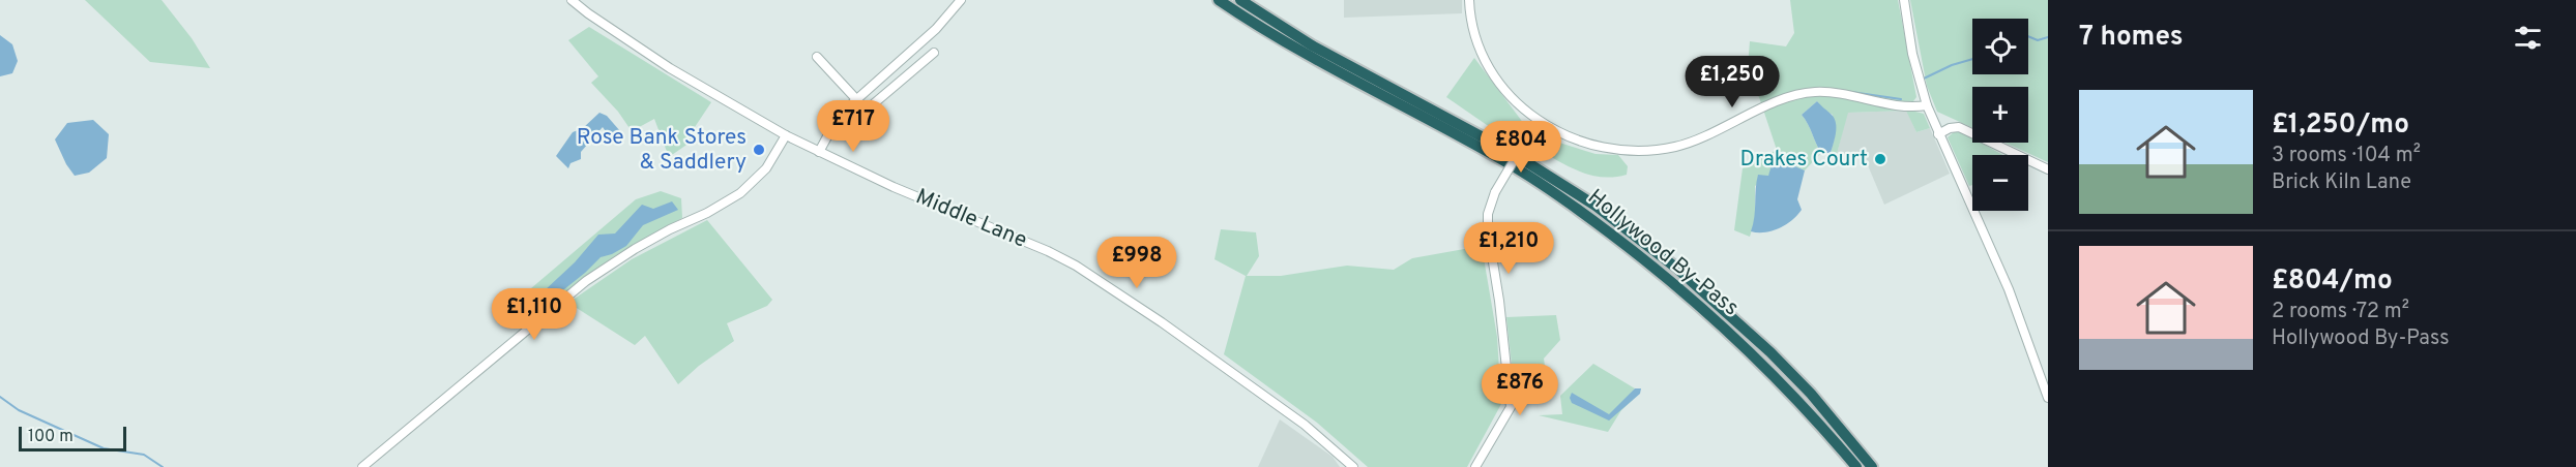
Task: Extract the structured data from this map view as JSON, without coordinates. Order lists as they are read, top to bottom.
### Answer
{
  "streets": {
    "highway": ["Hollywood By-Pass"],
    "street": ["Middle Lane"]
  },
  "places": ["Rose Bank Stores & Saddlery", "Drakes Court"],
  "scale_bar": "100 m",
  "page": {
    "heading": "7 homes",
    "map_buttons": ["+", "−"],
    "price": [
      "£1,250",
      "£717",
      "£804",
      "£1,210",
      "£998",
      "£1,110",
      "£876"
    ],
    "list": [
      {
        "name": "£1,250/mo",
        "note": "3 rooms · 104 m² · Brick Kiln Lane"
      },
      {
        "name": "£804/mo",
        "note": "2 rooms · 72 m² · Hollywood By-Pass"
      }
    ],
    "scale": "100 m"
  }
}
